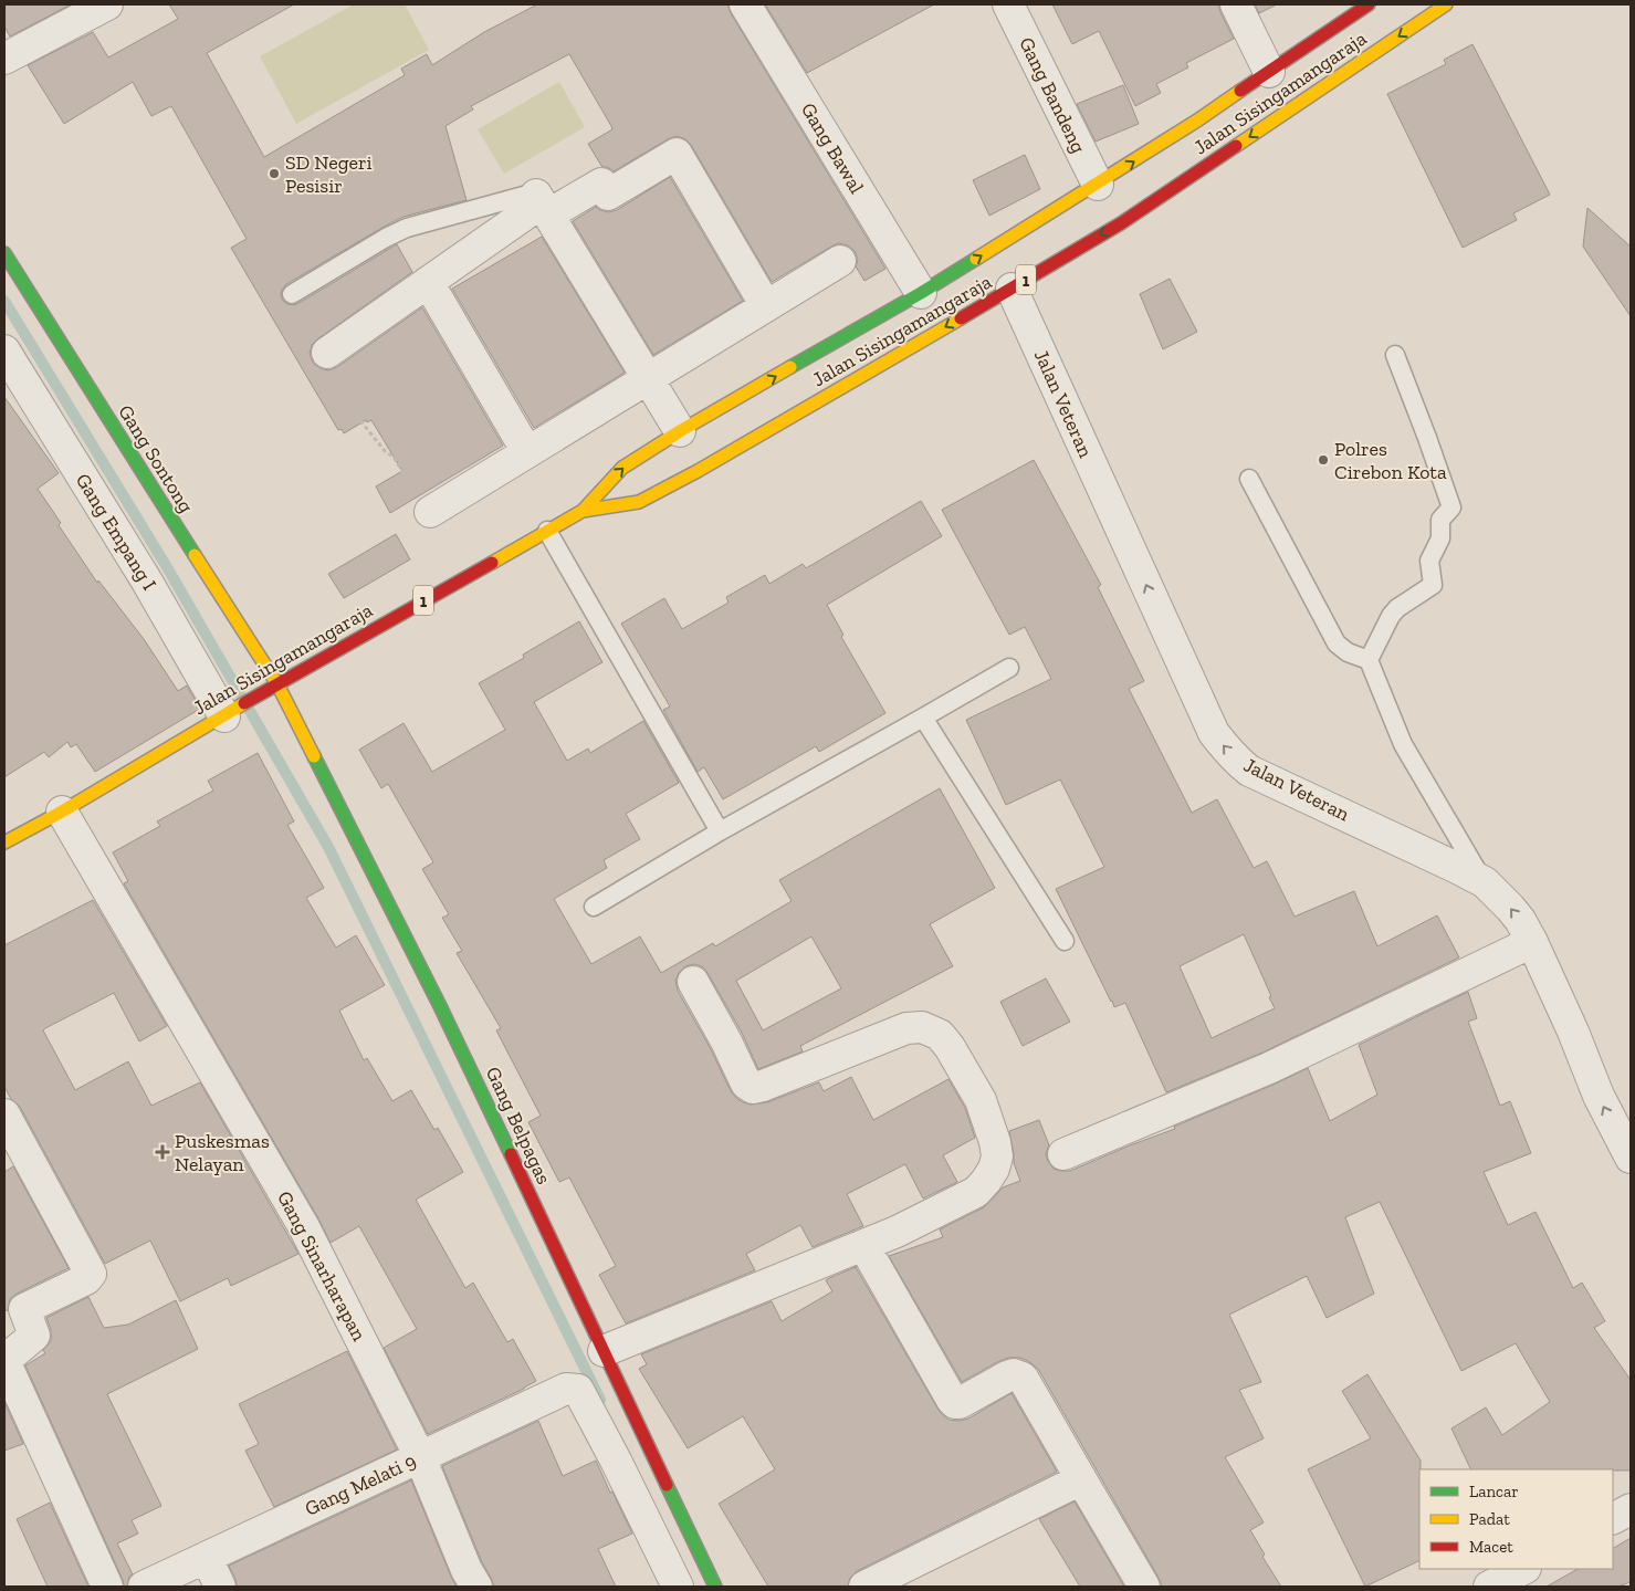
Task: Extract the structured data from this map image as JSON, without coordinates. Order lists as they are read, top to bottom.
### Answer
{
  "streets": {
    "main road": [
      "Jalan Sisingamangaraja",
      "1",
      "Gang Sontong",
      "Gang Belpagas"
    ],
    "street": [
      "Gang Bandeng",
      "Gang Bawal",
      "Jalan Veteran",
      "Gang Empang I",
      "Gang Sinarharapan",
      "Gang Melati 9"
    ]
  },
  "crossings": [
    ["Jalan Sisingamangaraja", "Gang Bandeng"],
    ["Jalan Sisingamangaraja", "Gang Bawal"],
    ["Jalan Sisingamangaraja", "Jalan Veteran"],
    ["Jalan Sisingamangaraja", "Gang Sontong"],
    ["Jalan Sisingamangaraja", "Gang Empang I"],
    ["Jalan Sisingamangaraja", "Gang Belpagas"],
    ["Jalan Sisingamangaraja", "Gang Sinarharapan"],
    ["Gang Sontong", "Gang Belpagas"],
    ["Gang Belpagas", "Gang Melati 9"],
    ["Gang Sinarharapan", "Gang Melati 9"]
  ],
  "one_way": ["Jalan Veteran"],
  "places": {
    "other": ["SD Negeri Pesisir", "Polres Cirebon Kota"],
    "health": ["Puskesmas Nelayan"]
  },
  "legend": ["Lancar", "Padat", "Macet"]
}
